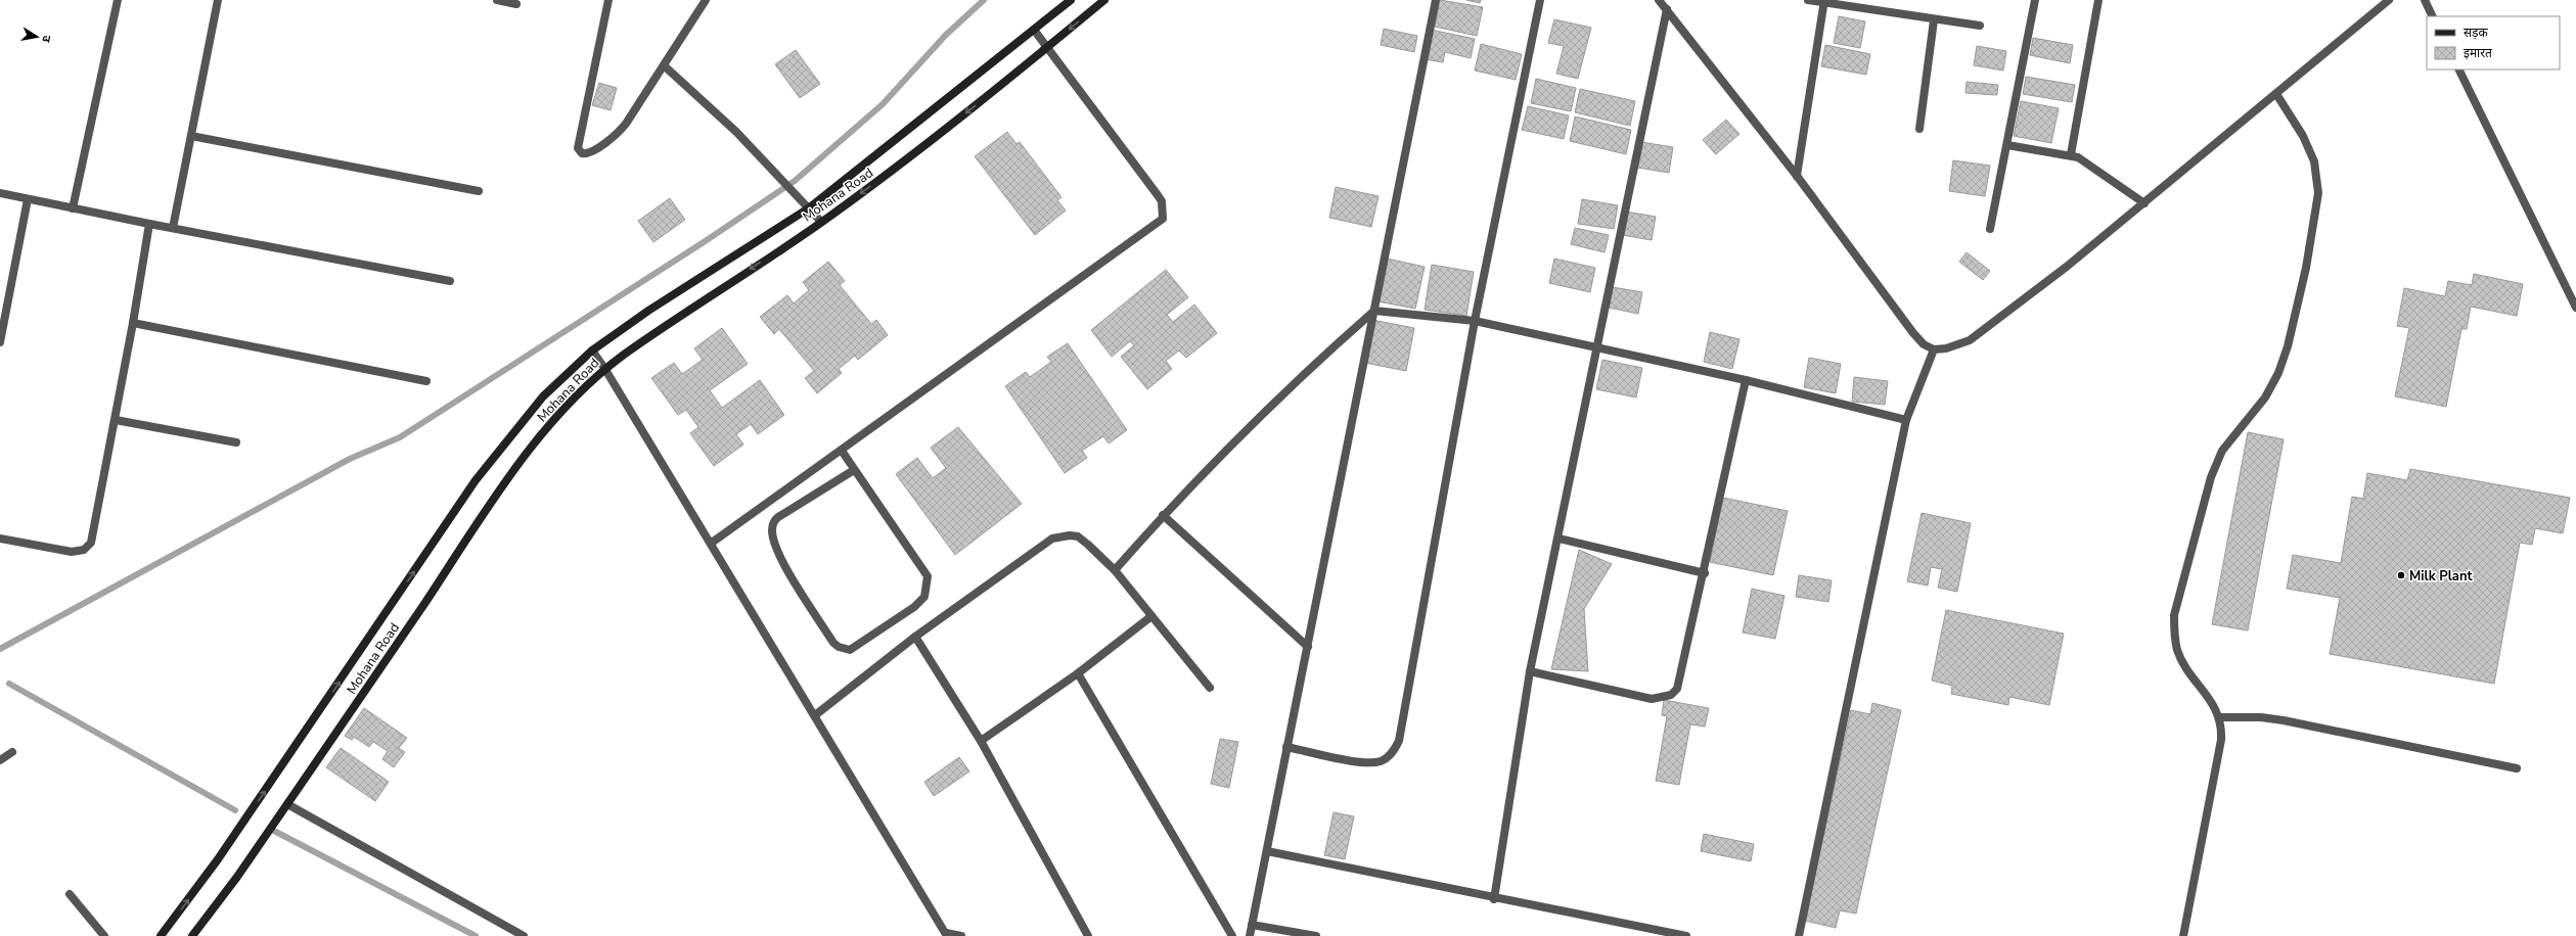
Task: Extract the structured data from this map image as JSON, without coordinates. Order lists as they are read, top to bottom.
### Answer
{
  "streets": {
    "street": ["Mohana Road"]
  },
  "places": ["Milk Plant"],
  "legend": ["सड़क", "इमारत"],
  "north": "right"
}
